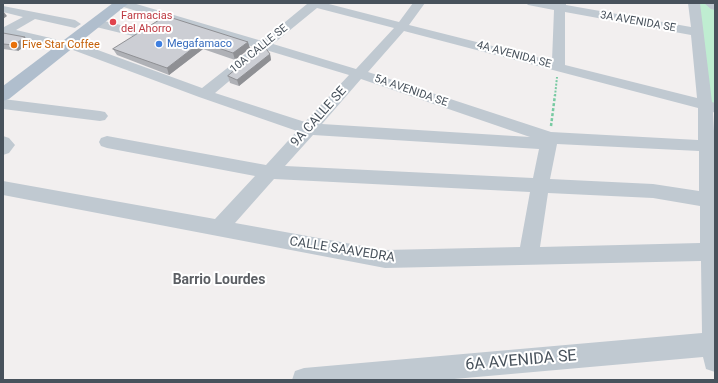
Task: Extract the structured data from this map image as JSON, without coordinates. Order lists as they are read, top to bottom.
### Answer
{
  "streets": {
    "street": [
      "3A AVENIDA SE",
      "10A CALLE SE",
      "4A AVENIDA SE",
      "5A AVENIDA SE",
      "9A CALLE SE",
      "CALLE SAAVEDRA",
      "6A AVENIDA SE"
    ]
  },
  "crossings": [
    ["10A CALLE SE", "4A AVENIDA SE"],
    ["10A CALLE SE", "5A AVENIDA SE"],
    ["4A AVENIDA SE", "9A CALLE SE"],
    ["5A AVENIDA SE", "9A CALLE SE"],
    ["9A CALLE SE", "CALLE SAAVEDRA"]
  ],
  "districts": ["Barrio Lourdes"],
  "places": ["Farmacias del Ahorro", "Megafamaco", "Five Star Coffee"]
}
